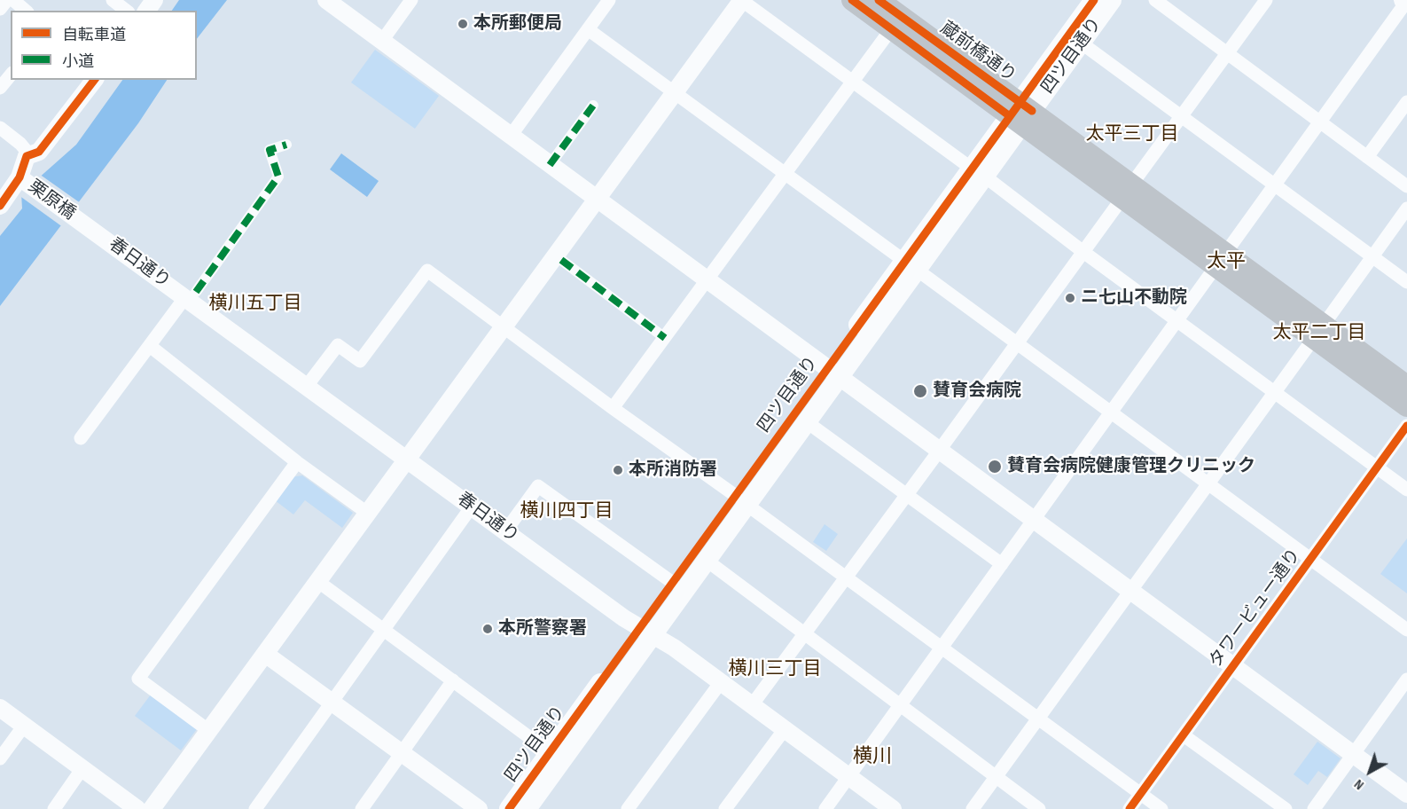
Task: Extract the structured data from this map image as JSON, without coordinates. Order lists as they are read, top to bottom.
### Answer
{
  "streets": {
    "main road": ["蔵前橋通り", "四ツ目通り"],
    "street": ["栗原橋", "春日通り", "タワービュー通り"]
  },
  "crossings": [
    ["蔵前橋通り", "四ツ目通り"],
    ["四ツ目通り", "春日通り"],
    ["栗原橋", "春日通り"]
  ],
  "districts": [
    "太平三丁目",
    "太平",
    "横川五丁目",
    "太平二丁目",
    "横川四丁目",
    "横川三丁目",
    "横川"
  ],
  "places": [
    "本所郵便局",
    "ニ七山不動院",
    "賛育会病院",
    "賛育会病院健康管理クリニック",
    "本所消防署",
    "本所警察署"
  ],
  "legend": ["自転車道", "小道"],
  "north": "bottom left"
}
